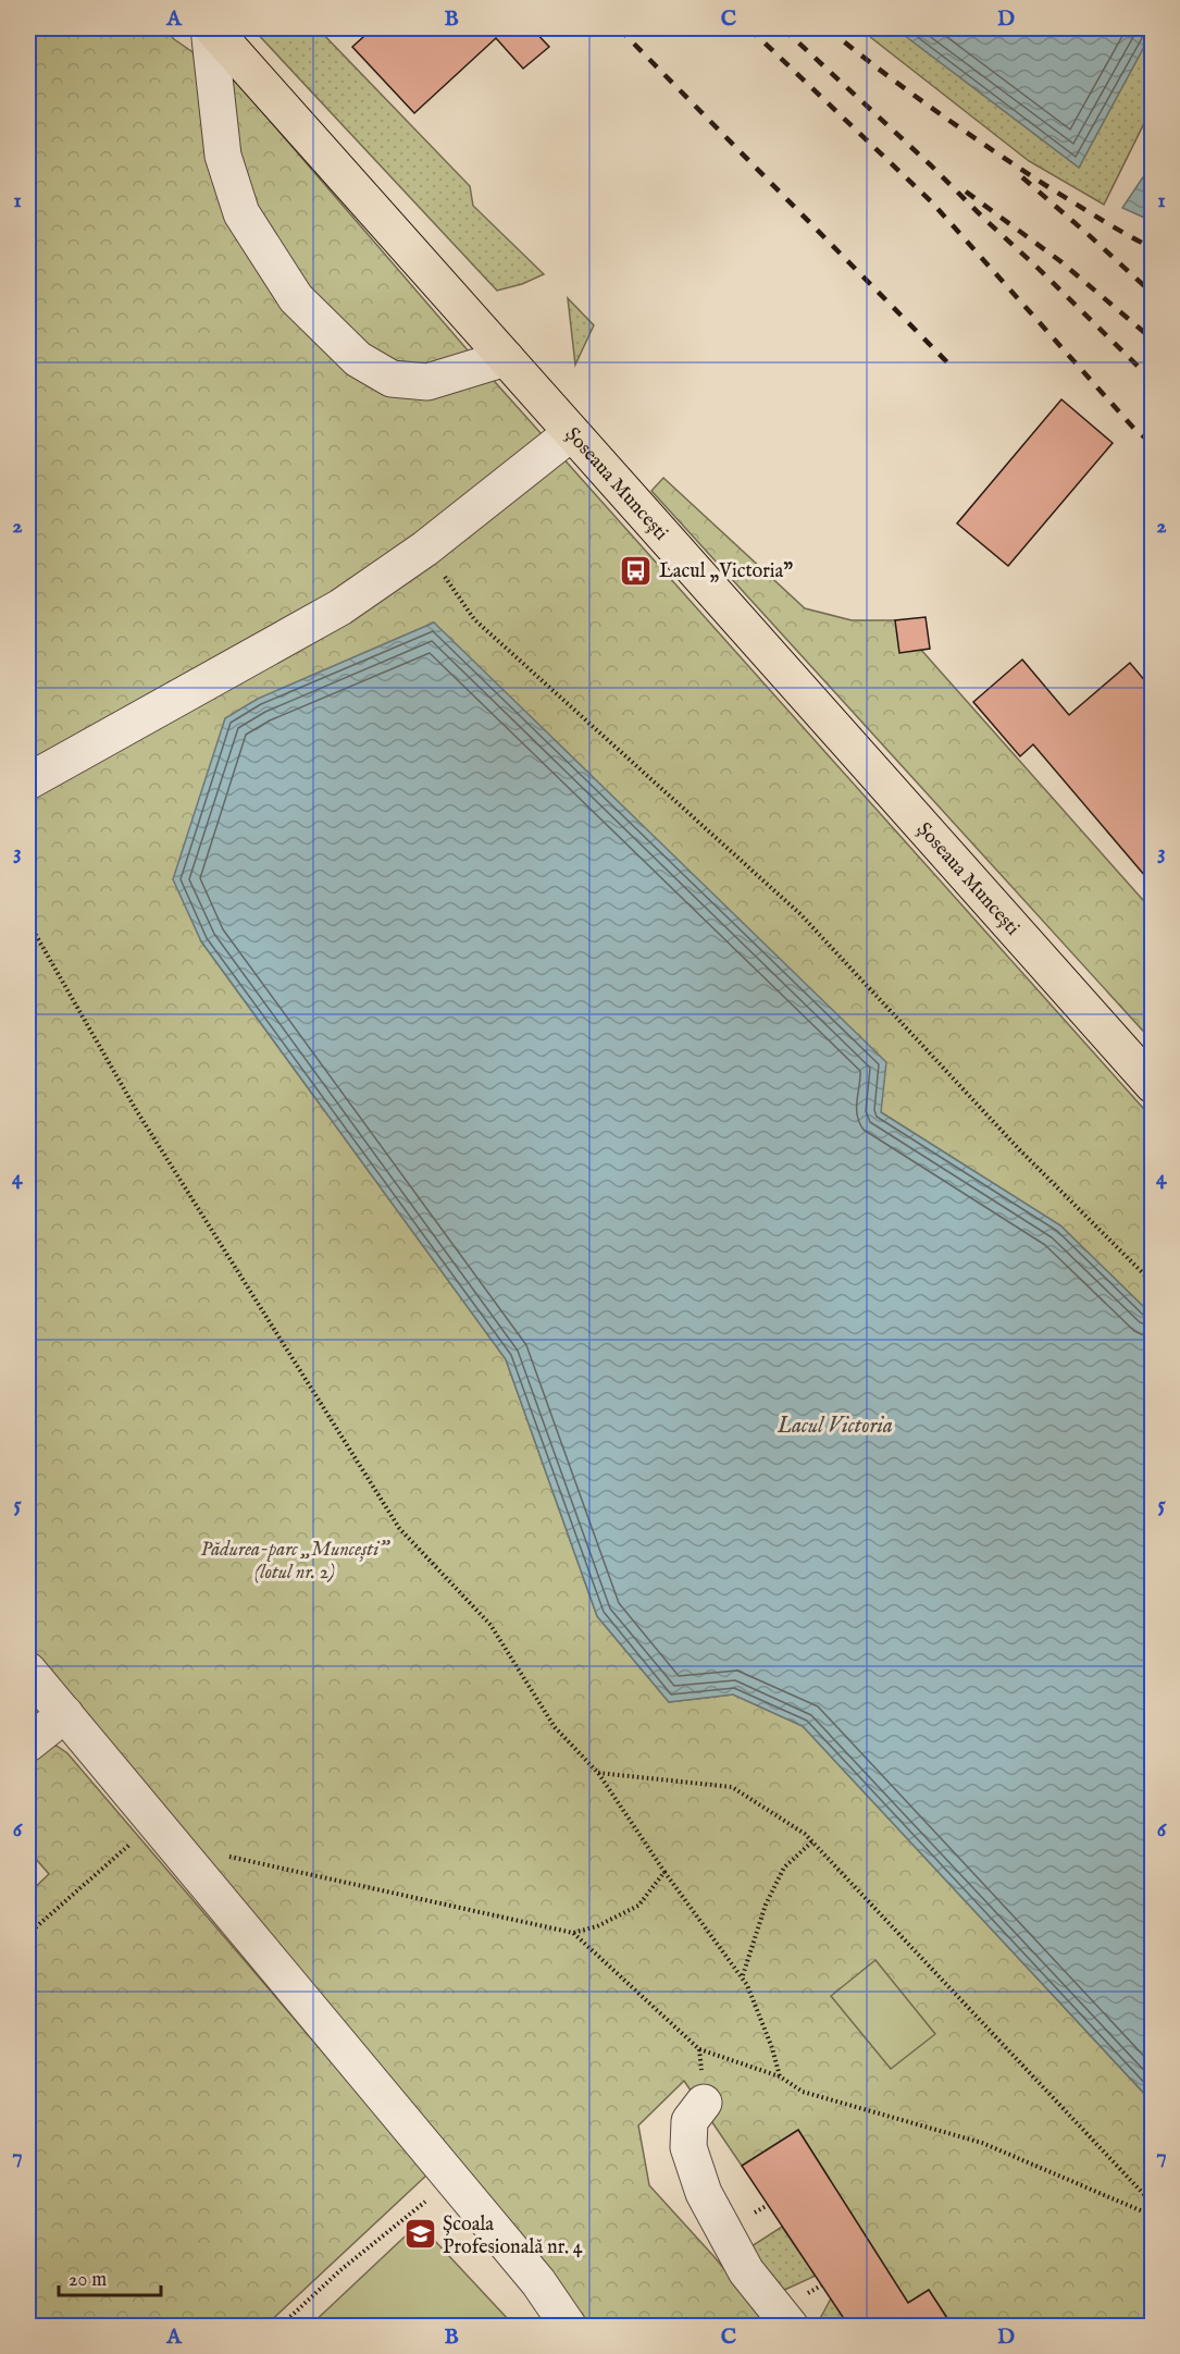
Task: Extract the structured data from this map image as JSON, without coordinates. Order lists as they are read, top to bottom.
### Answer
{
  "streets": {
    "main road": ["Șoseaua Muncești"]
  },
  "water": ["Lacul Victoria"],
  "parks": ["Pădurea-parc „Muncești” (lotul nr. 2)"],
  "places": {
    "bus stop": ["Lacul „Victoria”"],
    "school or university": ["Școala Profesională nr. 4"]
  },
  "scale_bar": "20 m",
  "grid": {
    "columns": [
      "A",
      "B",
      "C",
      "D"
    ],
    "rows": [
      "1",
      "2",
      "3",
      "4",
      "5",
      "6",
      "7"
    ]
  }
}
